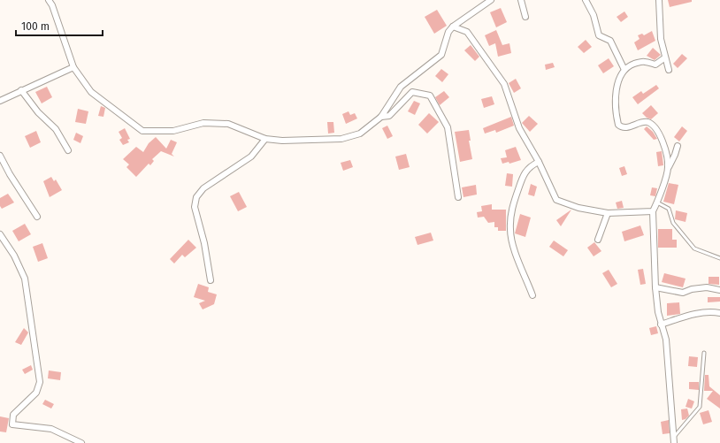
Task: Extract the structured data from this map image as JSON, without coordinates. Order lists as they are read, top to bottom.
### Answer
{
  "scale_bar": "100 m"
}
